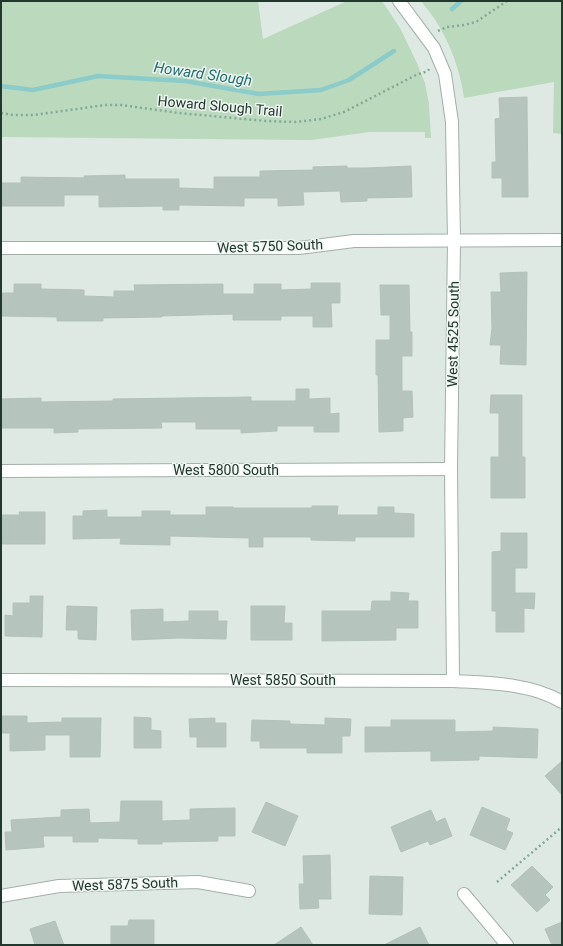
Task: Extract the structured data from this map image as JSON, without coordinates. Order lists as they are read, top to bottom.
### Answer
{
  "streets": {
    "street": [
      "West 5750 South",
      "West 4525 South",
      "West 5800 South",
      "West 5850 South",
      "West 5875 South"
    ],
    "path": ["Howard Slough Trail"]
  },
  "crossings": [
    ["West 5750 South", "West 4525 South"],
    ["West 4525 South", "West 5800 South"],
    ["West 4525 South", "West 5850 South"]
  ],
  "water": ["Howard Slough"]
}
